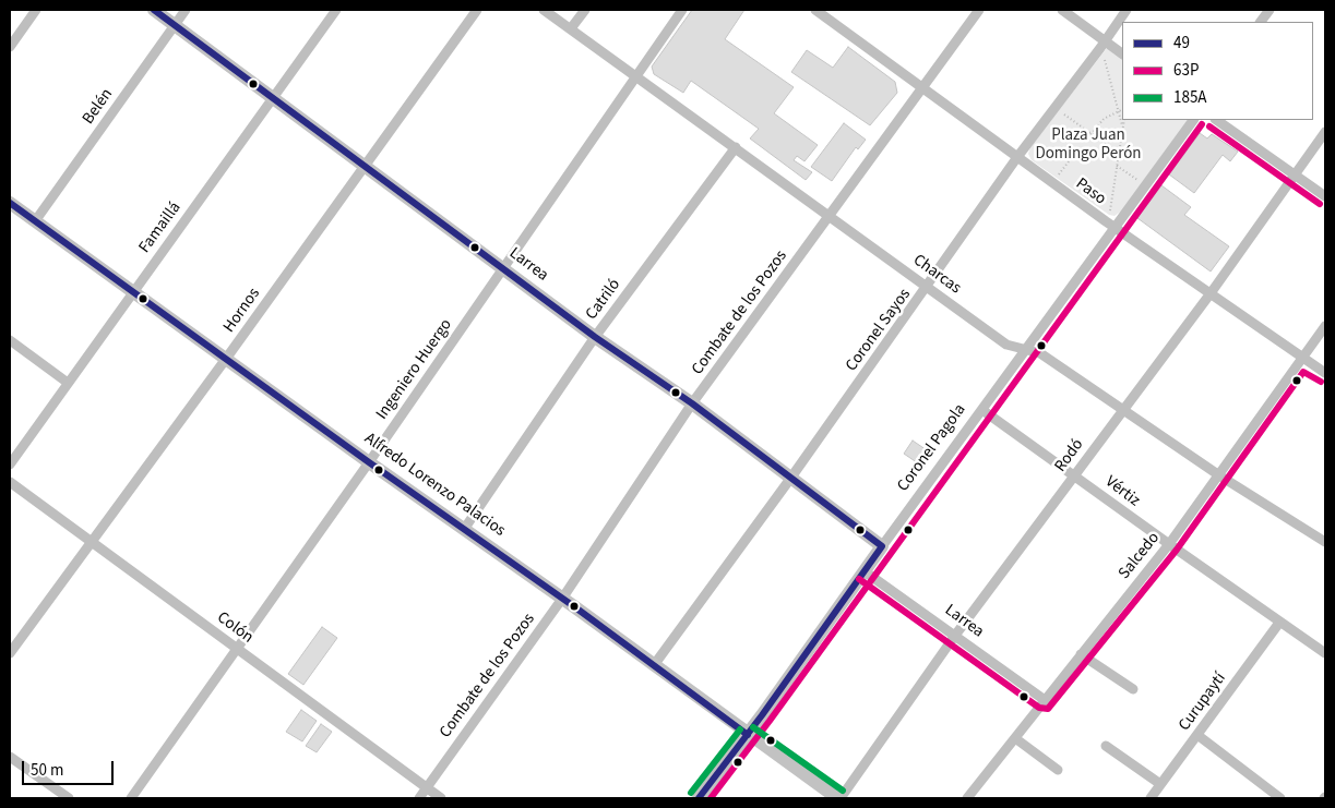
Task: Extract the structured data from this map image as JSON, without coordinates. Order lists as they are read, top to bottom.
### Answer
{
  "streets": {
    "street": [
      "Belén",
      "Paso",
      "Famaillá",
      "Larrea",
      "Charcas",
      "Catriló",
      "Hornos",
      "Combate de los Pozos",
      "Coronel Sayos",
      "Ingeniero Huergo",
      "Coronel Pagola",
      "Rodó",
      "Alfredo Lorenzo Palacios",
      "Vértiz",
      "Salcedo",
      "Colón",
      "Curupaytí"
    ]
  },
  "crossings": [
    ["Belén", "Larrea"],
    ["Belén", "Alfredo Lorenzo Palacios"],
    ["Paso", "Combate de los Pozos"],
    ["Paso", "Coronel Sayos"],
    ["Paso", "Coronel Pagola"],
    ["Paso", "Rodó"],
    ["Paso", "Salcedo"],
    ["Famaillá", "Larrea"],
    ["Famaillá", "Alfredo Lorenzo Palacios"],
    ["Larrea", "Catriló"],
    ["Larrea", "Hornos"],
    ["Larrea", "Combate de los Pozos"],
    ["Larrea", "Coronel Sayos"],
    ["Larrea", "Ingeniero Huergo"],
    ["Larrea", "Coronel Pagola"],
    ["Larrea", "Rodó"],
    ["Larrea", "Salcedo"],
    ["Charcas", "Catriló"],
    ["Charcas", "Combate de los Pozos"],
    ["Charcas", "Coronel Sayos"],
    ["Charcas", "Ingeniero Huergo"],
    ["Charcas", "Coronel Pagola"],
    ["Charcas", "Rodó"],
    ["Charcas", "Salcedo"],
    ["Catriló", "Alfredo Lorenzo Palacios"],
    ["Hornos", "Alfredo Lorenzo Palacios"],
    ["Hornos", "Colón"],
    ["Combate de los Pozos", "Alfredo Lorenzo Palacios"],
    ["Combate de los Pozos", "Colón"],
    ["Coronel Sayos", "Alfredo Lorenzo Palacios"],
    ["Ingeniero Huergo", "Alfredo Lorenzo Palacios"],
    ["Ingeniero Huergo", "Colón"],
    ["Coronel Pagola", "Alfredo Lorenzo Palacios"],
    ["Coronel Pagola", "Vértiz"],
    ["Rodó", "Alfredo Lorenzo Palacios"],
    ["Rodó", "Vértiz"],
    ["Vértiz", "Salcedo"],
    ["Vértiz", "Curupaytí"]
  ],
  "parks": ["Plaza Juan Domingo Perón"],
  "lines": ["transit line 49", "transit line 63P", "transit line 185A"],
  "legend": ["49", "63P", "185A"],
  "scale_bar": "50 m"
}
